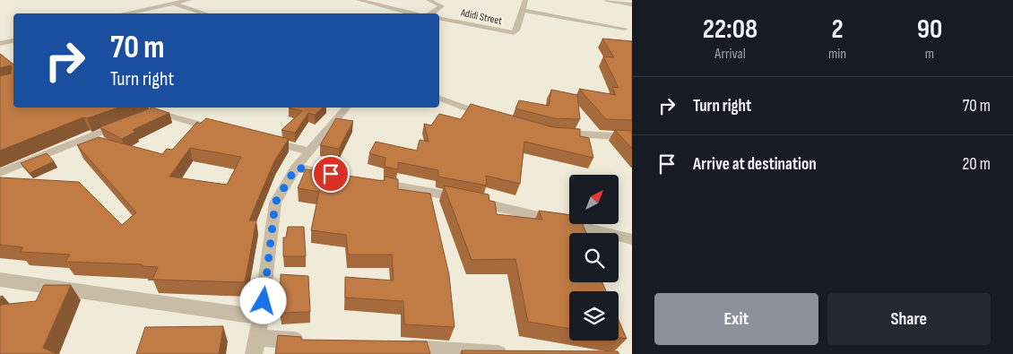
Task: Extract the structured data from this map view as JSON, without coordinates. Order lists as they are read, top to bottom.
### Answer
{
  "streets": {
    "street": ["Adidi Street"]
  },
  "north": "top right",
  "page": {
    "eta": [
      "22:08",
      "Arrival",
      "2",
      "min",
      "90",
      "m"
    ],
    "turn": ["70 m", "Turn right"],
    "list": [
      {
        "name": "Turn right",
        "value": "70 m"
      },
      {
        "name": "Arrive at destination",
        "value": "20 m"
      }
    ],
    "buttons": ["Exit", "Share"]
  }
}
